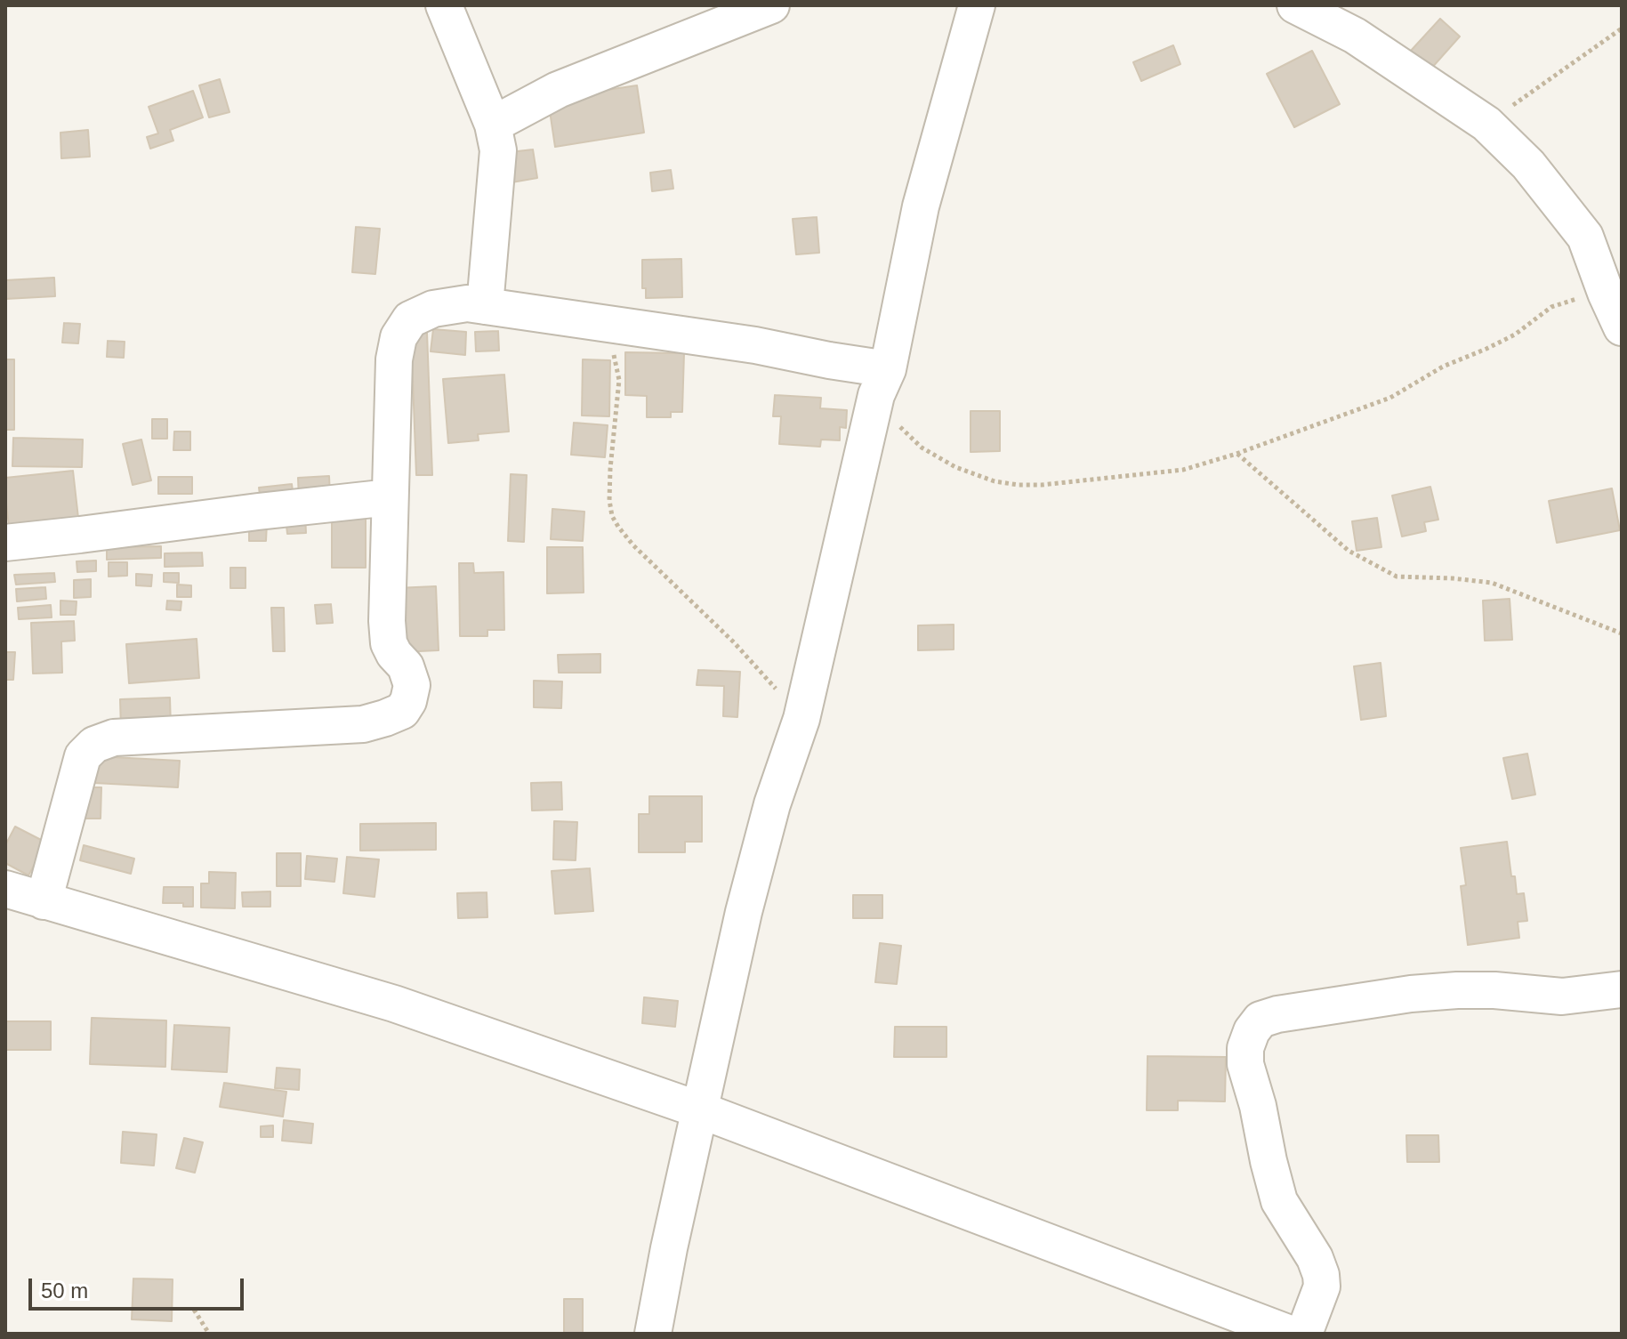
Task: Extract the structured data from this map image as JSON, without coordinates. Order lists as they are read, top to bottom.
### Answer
{
  "scale_bar": "50 m"
}
